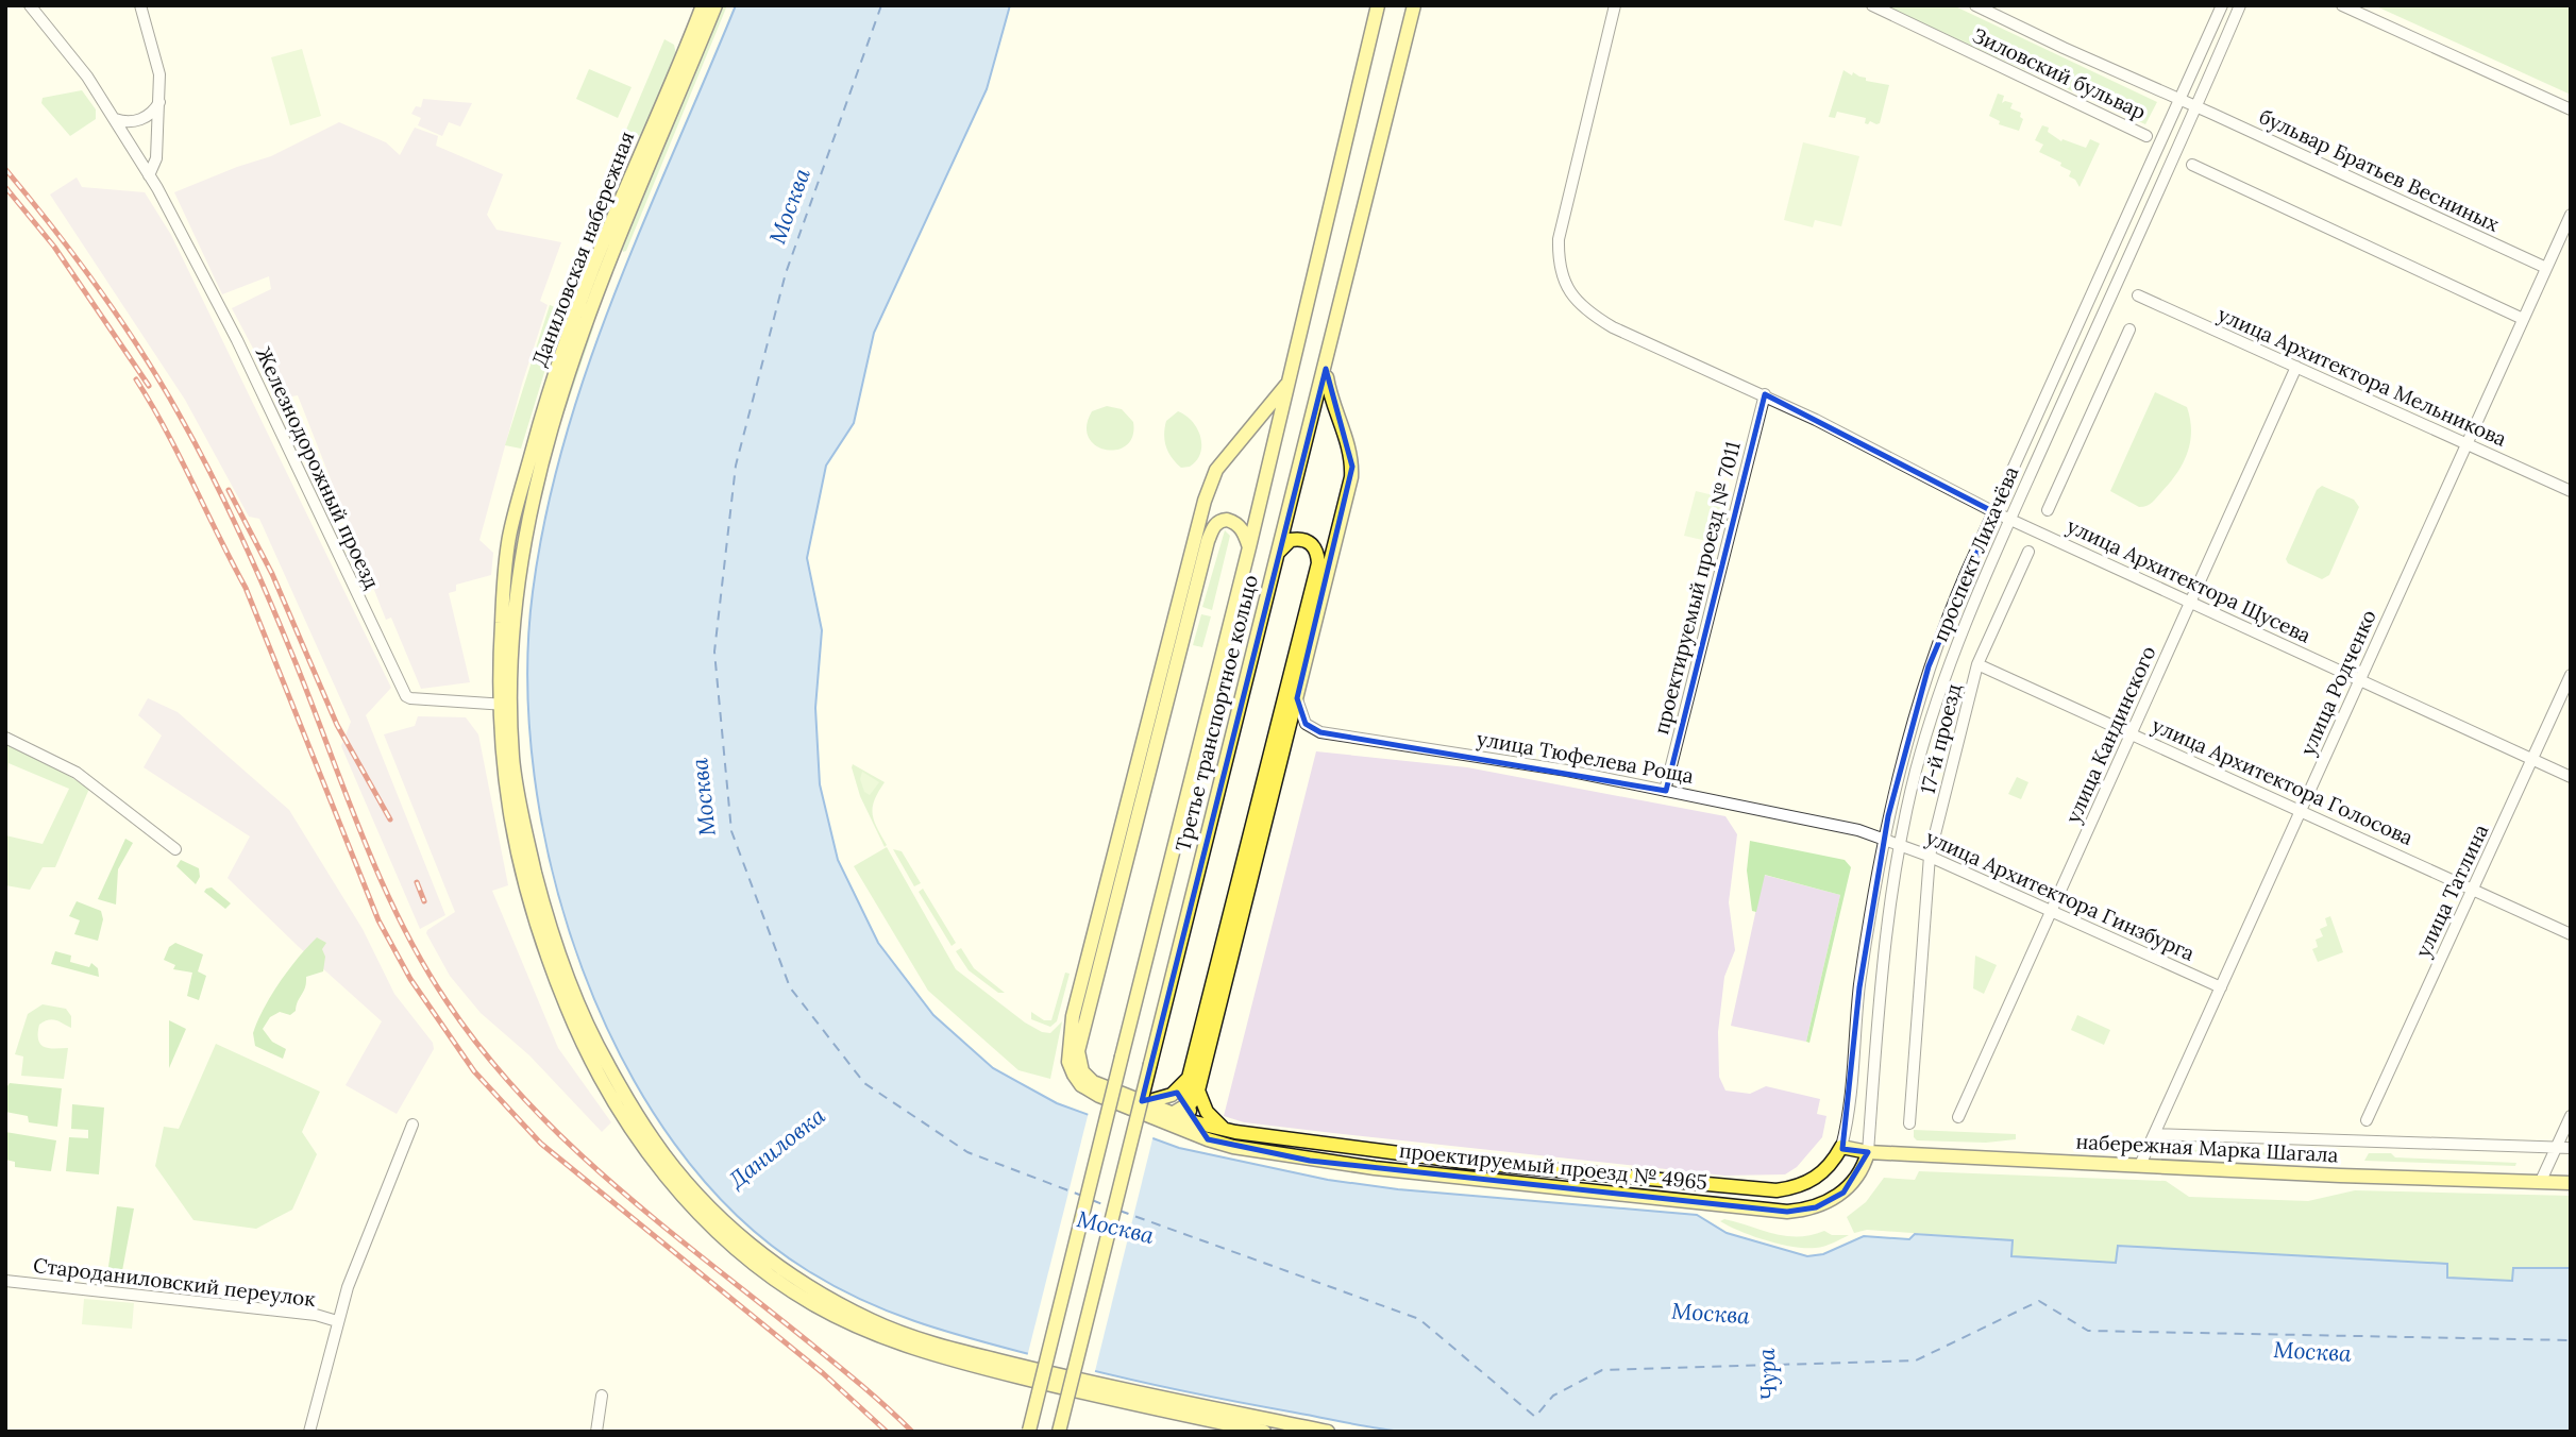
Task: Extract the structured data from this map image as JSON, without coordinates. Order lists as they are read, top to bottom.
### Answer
{
  "streets": {
    "main road": [
      "Даниловская набережная",
      "Третье транспортное кольцо",
      "набережная Марка Шагала",
      "проектируемый проезд № 4965"
    ],
    "street": [
      "Зиловский бульвар",
      "бульвар Братьев Весниных",
      "улица Архитектора Мельникова",
      "Железнодорожный проезд",
      "проспект Лихачёва",
      "улица Архитектора Щусева",
      "проектируемый проезд № 7011",
      "улица Родченко",
      "улица Кандинского",
      "17-й проезд",
      "улица Тюфелева Роща",
      "улица Архитектора Голосова",
      "улица Татлина",
      "улица Архитектора Гинзбурга",
      "Староданиловский переулок"
    ]
  },
  "crossings": [
    ["Зиловский бульвар", "бульвар Братьев Весниных"],
    ["Зиловский бульвар", "проспект Лихачёва"],
    ["бульвар Братьев Весниных", "проспект Лихачёва"],
    ["бульвар Братьев Весниных", "улица Родченко"],
    ["Даниловская набережная", "Железнодорожный проезд"],
    ["улица Архитектора Мельникова", "улица Родченко"],
    ["улица Архитектора Мельникова", "улица Кандинского"],
    ["проспект Лихачёва", "улица Архитектора Щусева"],
    ["проспект Лихачёва", "улица Тюфелева Роща"],
    ["проспект Лихачёва", "улица Архитектора Гинзбурга"],
    ["проспект Лихачёва", "набережная Марка Шагала"],
    ["проспект Лихачёва", "проектируемый проезд № 4965"],
    ["улица Архитектора Щусева", "проектируемый проезд № 7011"],
    ["улица Архитектора Щусева", "улица Родченко"],
    ["улица Архитектора Щусева", "улица Кандинского"],
    ["улица Архитектора Щусева", "улица Татлина"],
    ["проектируемый проезд № 7011", "улица Тюфелева Роща"],
    ["улица Родченко", "улица Архитектора Голосова"],
    ["улица Родченко", "улица Архитектора Гинзбурга"],
    ["улица Родченко", "набережная Марка Шагала"],
    ["Третье транспортное кольцо", "проектируемый проезд № 4965"],
    ["улица Кандинского", "улица Архитектора Голосова"],
    ["улица Кандинского", "улица Архитектора Гинзбурга"],
    ["17-й проезд", "улица Архитектора Голосова"],
    ["17-й проезд", "улица Архитектора Гинзбурга"],
    ["улица Тюфелева Роща", "улица Архитектора Гинзбурга"],
    ["улица Архитектора Голосова", "улица Татлина"],
    ["набережная Марка Шагала", "проектируемый проезд № 4965"]
  ],
  "water": ["Москва", "Даниловка", "Чура"]
}
